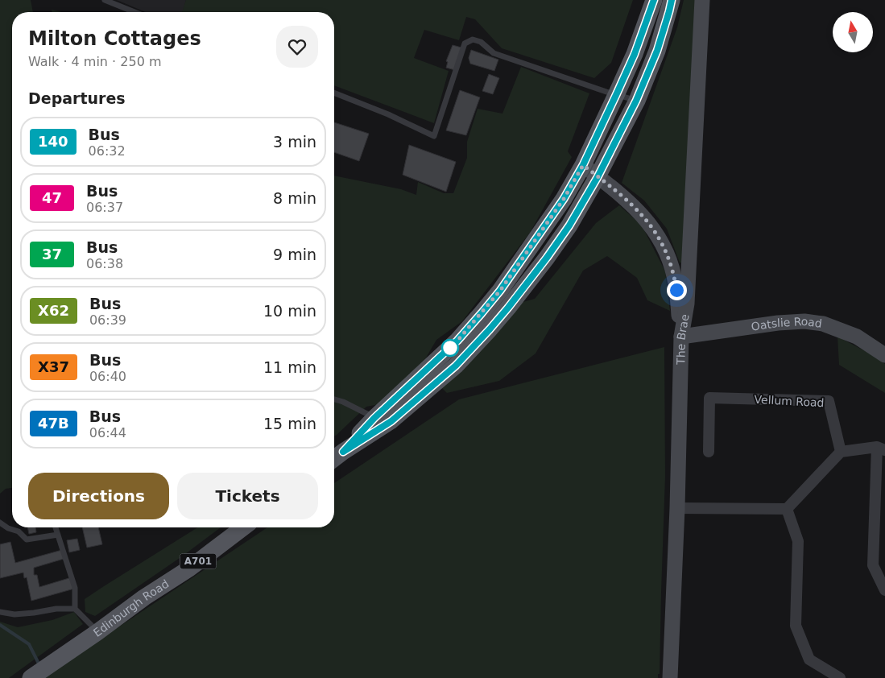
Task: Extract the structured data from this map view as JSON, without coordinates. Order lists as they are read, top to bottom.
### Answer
{
  "streets": {
    "main road": [
      "Oatslie Road",
      "The Brae",
      "A701",
      "Edinburgh Road"
    ],
    "street": ["Vellum Road"]
  },
  "crossings": [
    ["Oatslie Road", "The Brae"]
  ],
  "lines": ["bus line 140"],
  "north": "top",
  "page": {
    "heading": [
      ["Milton Cottages", "Walk · 4 min · 250 m"],
      "Departures"
    ],
    "list": [
      {
        "mark": "140",
        "name": "Bus",
        "note": "06:32",
        "value": "3 min"
      },
      {
        "mark": "47",
        "name": "Bus",
        "note": "06:37",
        "value": "8 min"
      },
      {
        "mark": "37",
        "name": "Bus",
        "note": "06:38",
        "value": "9 min"
      },
      {
        "mark": "X62",
        "name": "Bus",
        "note": "06:39",
        "value": "10 min"
      },
      {
        "mark": "X37",
        "name": "Bus",
        "note": "06:40",
        "value": "11 min"
      },
      {
        "mark": "47B",
        "name": "Bus",
        "note": "06:44",
        "value": "15 min"
      }
    ],
    "buttons": ["Directions", "Tickets"]
  }
}
